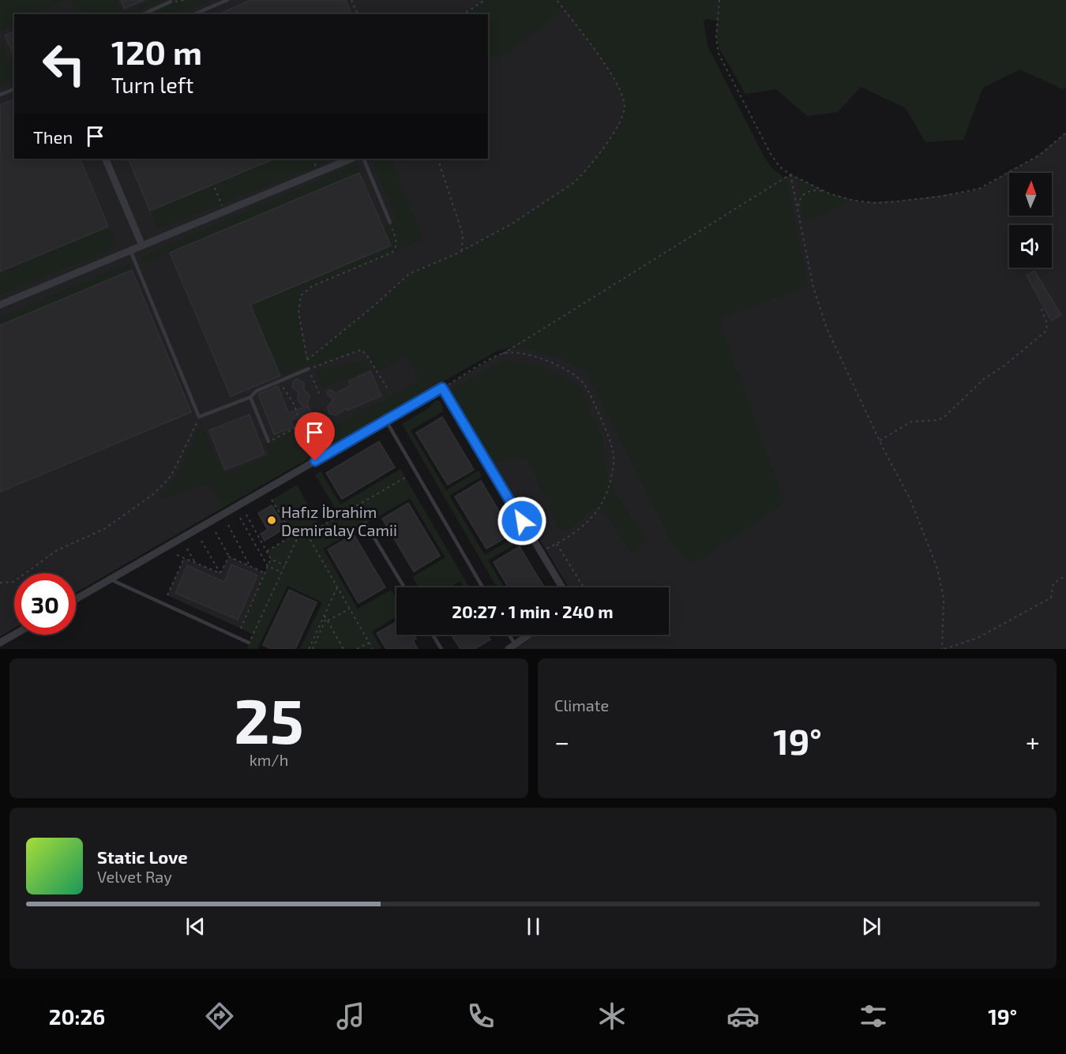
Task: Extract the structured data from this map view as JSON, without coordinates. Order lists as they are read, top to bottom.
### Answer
{
  "places": ["Hafız İbrahim Demiralay Camii"],
  "north": "top",
  "page": {
    "turn": ["120 m", "Turn left"],
    "then": "Then",
    "limit": "30",
    "trip": "20:27 · 1 min · 240 m",
    "tile": [
      ["25", "km/h"],
      "Climate"
    ],
    "heat": ["−", "19°", "+"],
    "song": ["Static Love", "Velvet Ray"],
    "tabs": ["20:26", "19°"]
  }
}
